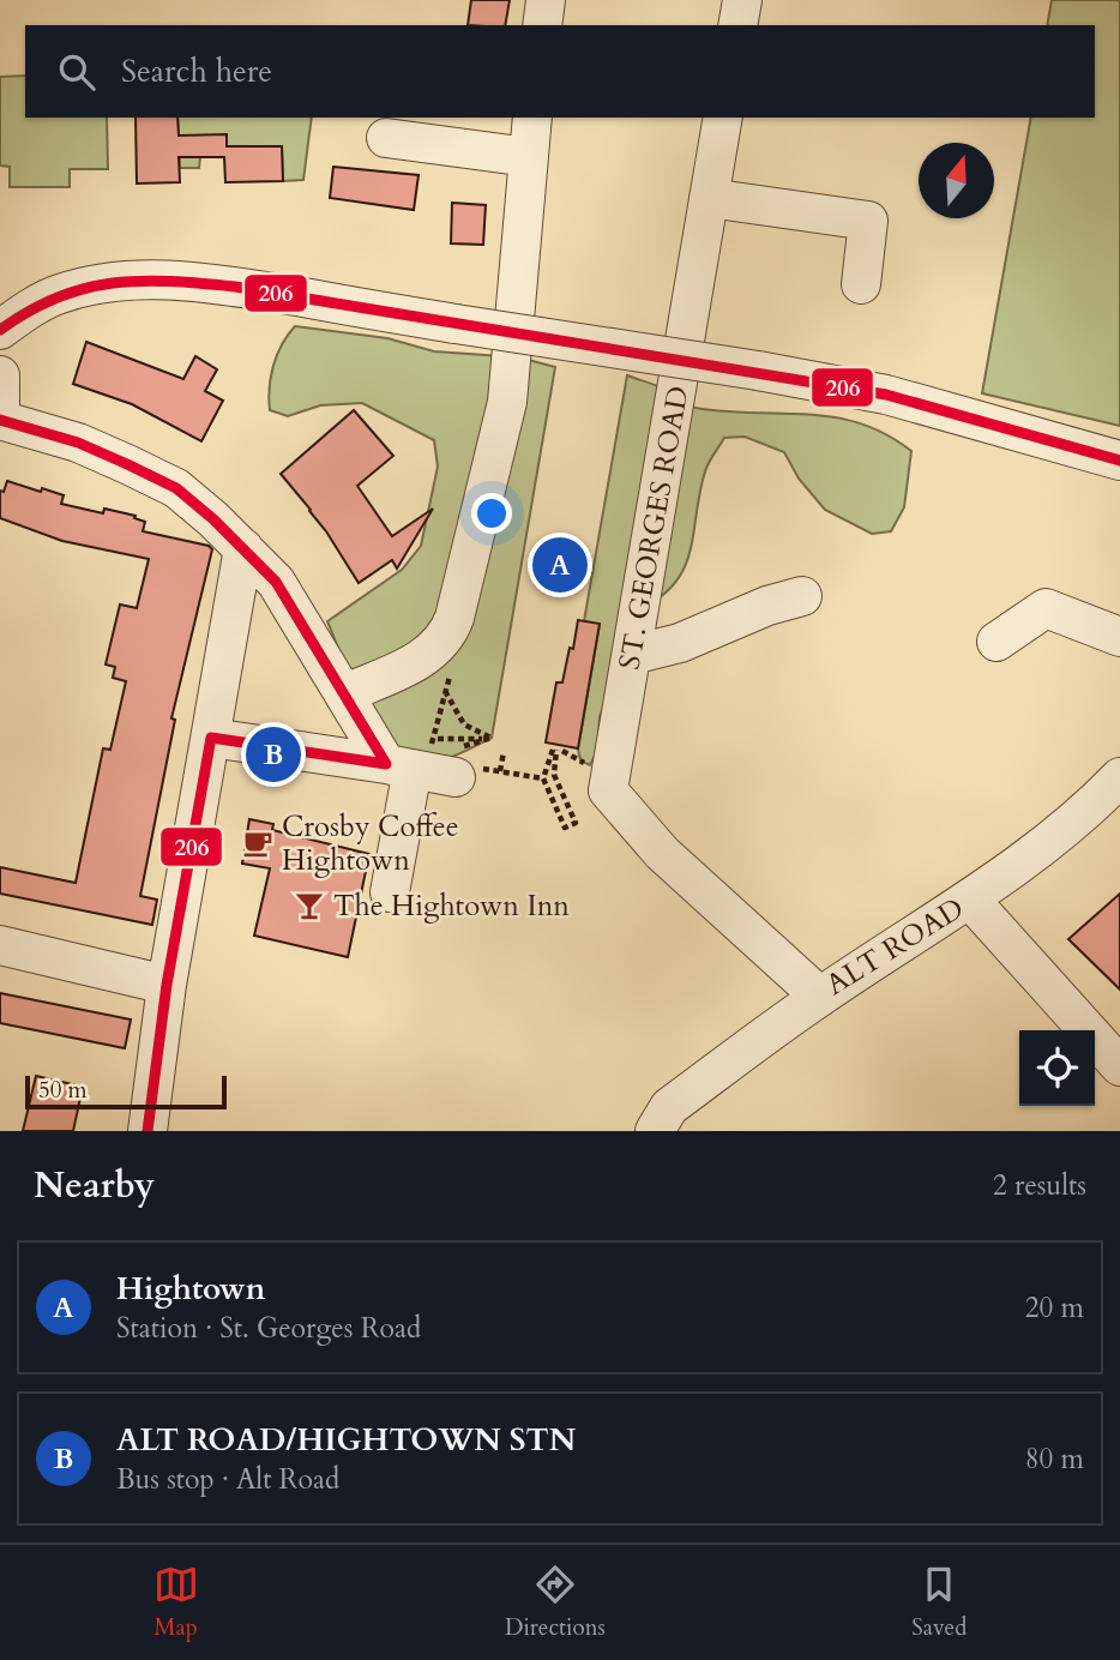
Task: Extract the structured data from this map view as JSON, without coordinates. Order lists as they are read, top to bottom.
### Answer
{
  "streets": {
    "street": ["ST. GEORGES ROAD", "ALT ROAD"]
  },
  "crossings": [
    ["ST. GEORGES ROAD", "ALT ROAD"]
  ],
  "places": {
    "cafe": ["Crosby Coffee Hightown"],
    "bar": ["The Hightown Inn"]
  },
  "lines": ["transit line 206"],
  "scale_bar": "50 m",
  "north": "top",
  "page": {
    "search": "Search here",
    "pins": ["A", "B"],
    "scale": "50 m",
    "heading": ["Nearby", "2 results"],
    "list": [
      {
        "mark": "A",
        "name": "Hightown",
        "note": "Station · St. Georges Road",
        "value": "20 m"
      },
      {
        "mark": "B",
        "name": "ALT ROAD/HIGHTOWN STN",
        "note": "Bus stop · Alt Road",
        "value": "80 m"
      }
    ],
    "nav": ["Map", "Directions", "Saved"]
  }
}
